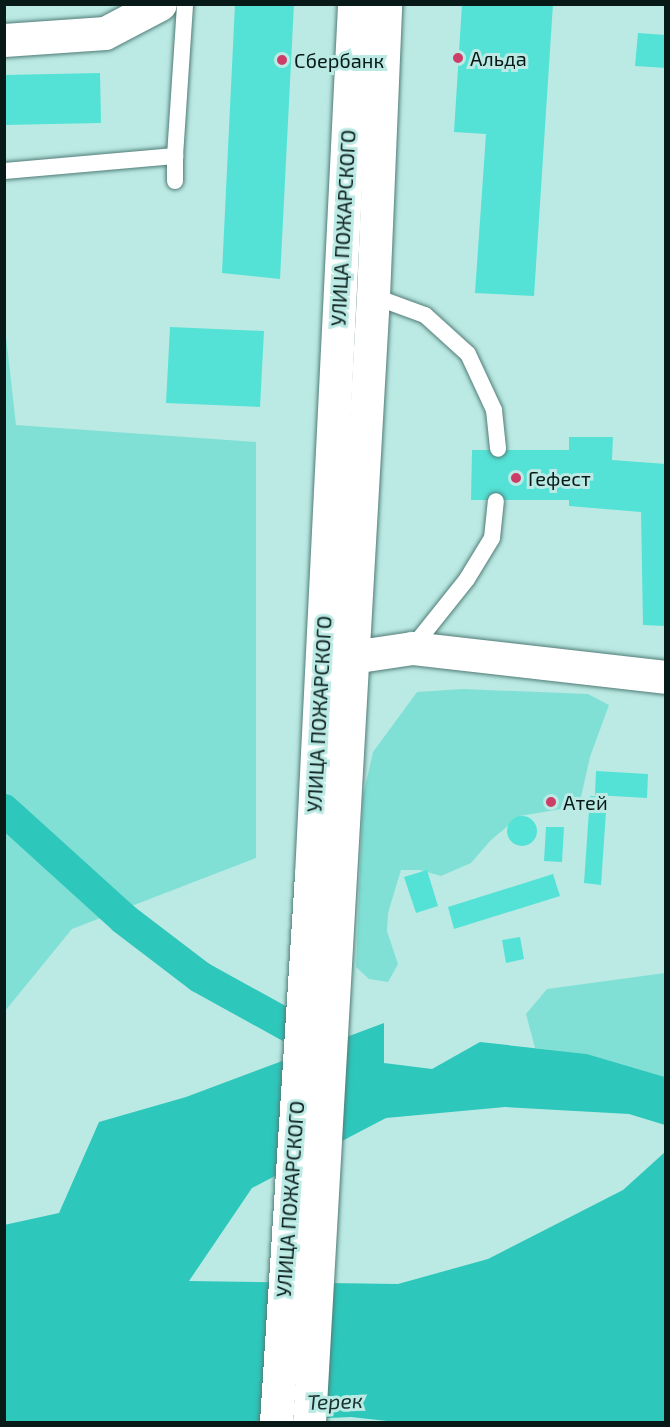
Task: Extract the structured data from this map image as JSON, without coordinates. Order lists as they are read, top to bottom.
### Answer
{
  "streets": {
    "main road": ["УЛИЦА ПОЖАРСКОГО"]
  },
  "water": ["Терек"],
  "places": [
    "Альда",
    "Сбербанк",
    "Гефест",
    "Атей"
  ]
}
